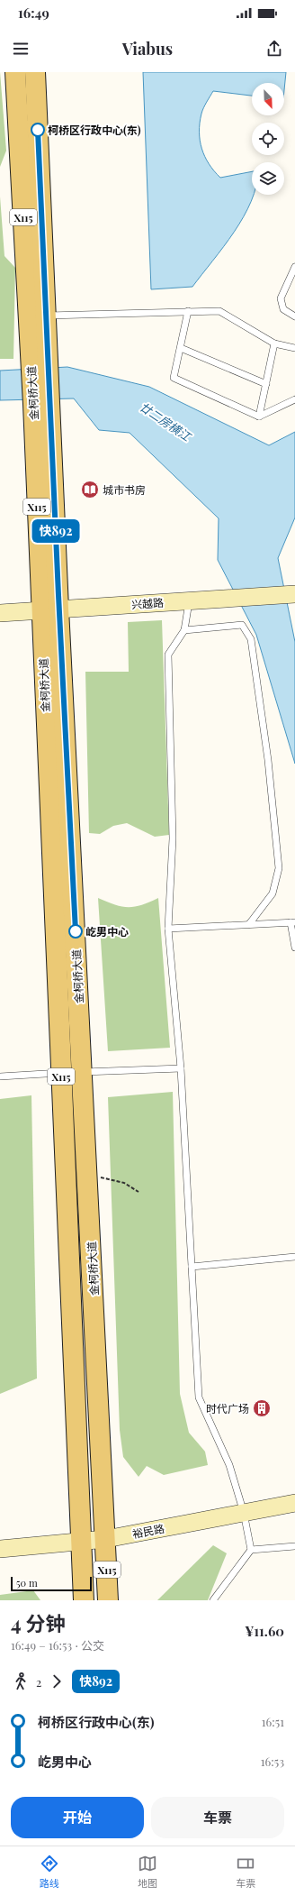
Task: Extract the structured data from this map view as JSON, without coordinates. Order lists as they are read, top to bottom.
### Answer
{
  "streets": {
    "main road": ["X115", "金柯桥大道"],
    "street": ["兴越路", "裕民路"]
  },
  "crossings": [
    ["金柯桥大道", "兴越路"],
    ["金柯桥大道", "裕民路"]
  ],
  "water": ["廿二房横江"],
  "places": {
    "other": ["柯桥区行政中心(东)", "屹男中心"],
    "library": ["城市书房"],
    "building": ["时代广场"]
  },
  "lines": ["bus line 快892"],
  "scale_bar": "50 m",
  "north": "bottom right",
  "page": {
    "status": "16:49",
    "header": "Viabus",
    "on_map": "快892",
    "scale": "50 m",
    "heading": ["4 分钟", "16:49 – 16:53 · 公交", "¥11.60"],
    "legs": ["2", "快892"],
    "list": [
      {
        "name": "柯桥区行政中心(东)",
        "value": "16:51"
      },
      {
        "name": "屹男中心",
        "value": "16:53"
      }
    ],
    "buttons": ["开始", "车票"],
    "tabs": ["路线", "地图", "车票"]
  }
}
